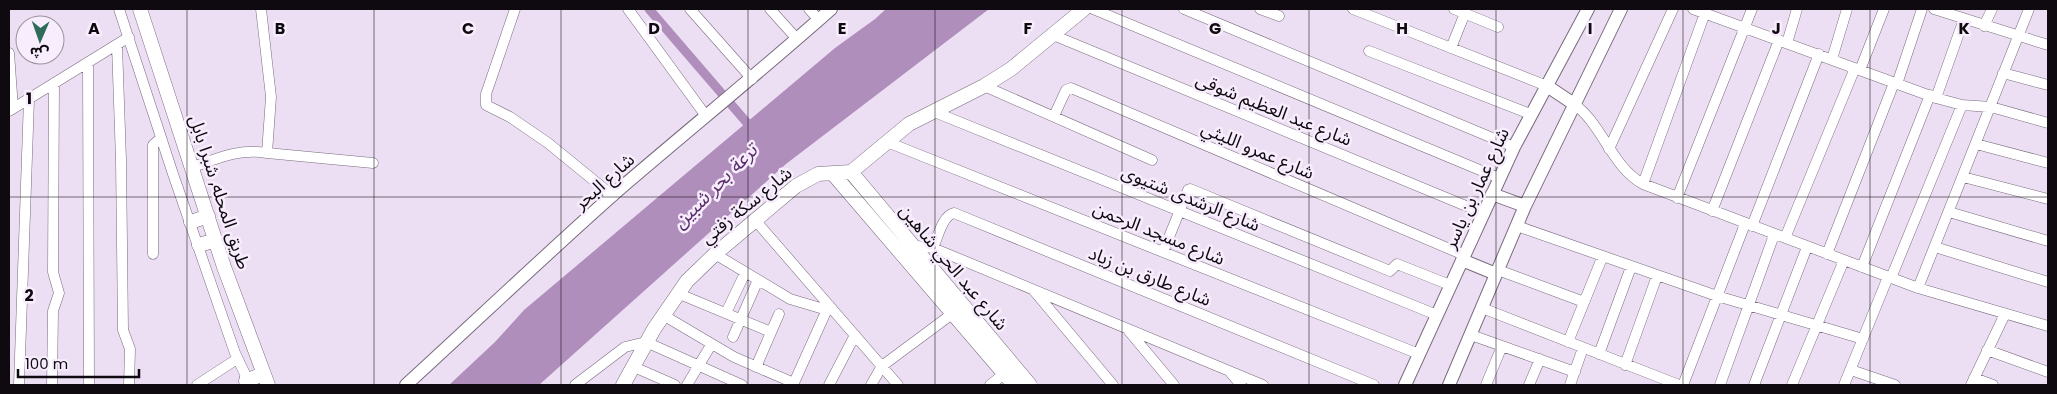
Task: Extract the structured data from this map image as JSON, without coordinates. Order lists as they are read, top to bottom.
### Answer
{
  "streets": {
    "main road": ["طريق المحله, شبرا بابل", "شارع سكة زفتي", "شارع عبد الحي شاهين"],
    "street": [
      "شارع عبد العظيم شوقى",
      "شارع عمرو الليثي",
      "شارع البحر",
      "شارع عمار بن ياسر",
      "شارع الرشدى شتيوى",
      "شارع مسجد الرحمن",
      "شارع طارق بن زياد"
    ]
  },
  "crossings": [
    ["شارع عبد العظيم شوقى", "شارع عمار بن ياسر"],
    ["شارع عبد العظيم شوقى", "شارع سكة زفتي"],
    ["شارع عمرو الليثي", "شارع عمار بن ياسر"],
    ["شارع عمار بن ياسر", "شارع الرشدى شتيوى"],
    ["شارع عمار بن ياسر", "شارع مسجد الرحمن"],
    ["شارع الرشدى شتيوى", "شارع سكة زفتي"],
    ["شارع سكة زفتي", "شارع مسجد الرحمن"],
    ["شارع سكة زفتي", "شارع عبد الحي شاهين"]
  ],
  "water": ["ترعة بحر شبين"],
  "scale_bar": "100 m",
  "north": "bottom",
  "grid": {
    "columns": [
      "A",
      "B",
      "C",
      "D",
      "E",
      "F",
      "G",
      "H",
      "I",
      "J",
      "K"
    ],
    "rows": ["1", "2"]
  }
}
